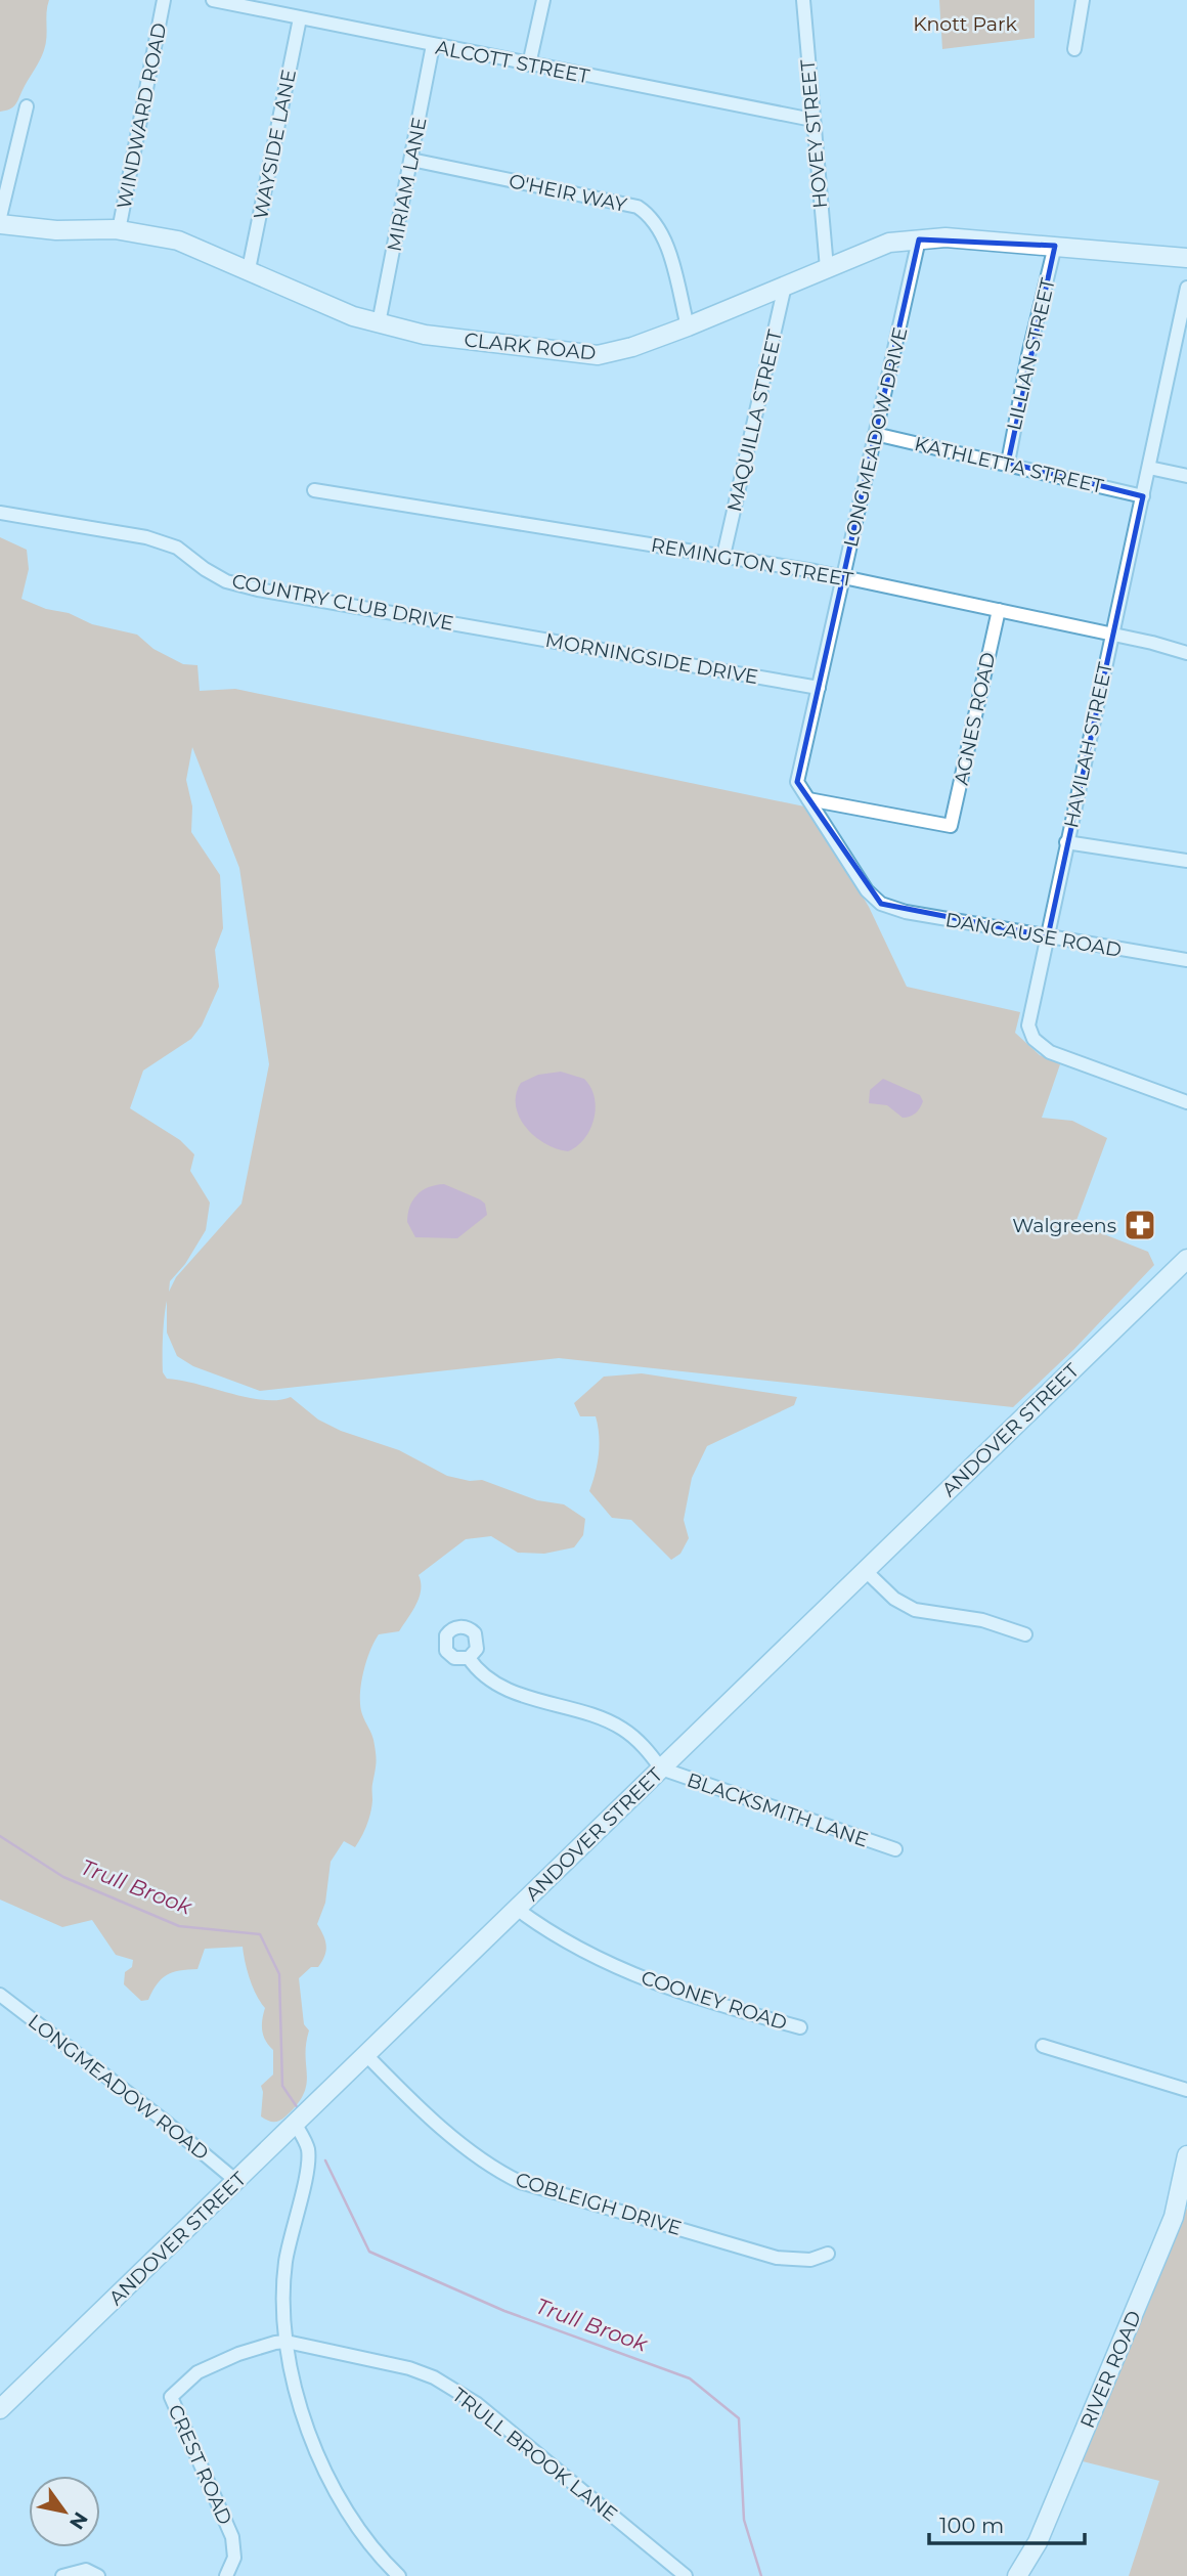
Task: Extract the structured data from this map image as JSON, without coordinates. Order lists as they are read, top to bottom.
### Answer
{
  "streets": {
    "main road": ["CLARK ROAD", "ANDOVER STREET", "RIVER ROAD"],
    "street": [
      "ALCOTT STREET",
      "WINDWARD ROAD",
      "HOVEY STREET",
      "WAYSIDE LANE",
      "MIRIAM LANE",
      "O'HEIR WAY",
      "LILLIAN STREET",
      "MAQUILLA STREET",
      "LONGMEADOW DRIVE",
      "KATHLETTA STREET",
      "REMINGTON STREET",
      "COUNTRY CLUB DRIVE",
      "MORNINGSIDE DRIVE",
      "AGNES ROAD",
      "HAVILAH STREET",
      "DANCAUSE ROAD",
      "BLACKSMITH LANE",
      "COONEY ROAD",
      "LONGMEADOW ROAD",
      "COBLEIGH DRIVE",
      "TRULL BROOK LANE",
      "CREST ROAD"
    ]
  },
  "crossings": [
    ["ALCOTT STREET", "HOVEY STREET"],
    ["ALCOTT STREET", "WAYSIDE LANE"],
    ["ALCOTT STREET", "MIRIAM LANE"],
    ["WINDWARD ROAD", "CLARK ROAD"],
    ["HOVEY STREET", "CLARK ROAD"],
    ["WAYSIDE LANE", "CLARK ROAD"],
    ["MIRIAM LANE", "O'HEIR WAY"],
    ["MIRIAM LANE", "CLARK ROAD"],
    ["O'HEIR WAY", "CLARK ROAD"],
    ["CLARK ROAD", "LILLIAN STREET"],
    ["CLARK ROAD", "MAQUILLA STREET"],
    ["CLARK ROAD", "LONGMEADOW DRIVE"],
    ["LILLIAN STREET", "KATHLETTA STREET"],
    ["MAQUILLA STREET", "REMINGTON STREET"],
    ["LONGMEADOW DRIVE", "KATHLETTA STREET"],
    ["LONGMEADOW DRIVE", "REMINGTON STREET"],
    ["LONGMEADOW DRIVE", "MORNINGSIDE DRIVE"],
    ["LONGMEADOW DRIVE", "AGNES ROAD"],
    ["LONGMEADOW DRIVE", "DANCAUSE ROAD"],
    ["KATHLETTA STREET", "HAVILAH STREET"],
    ["REMINGTON STREET", "AGNES ROAD"],
    ["REMINGTON STREET", "HAVILAH STREET"],
    ["COUNTRY CLUB DRIVE", "MORNINGSIDE DRIVE"],
    ["HAVILAH STREET", "DANCAUSE ROAD"],
    ["ANDOVER STREET", "BLACKSMITH LANE"],
    ["ANDOVER STREET", "COONEY ROAD"],
    ["ANDOVER STREET", "LONGMEADOW ROAD"],
    ["ANDOVER STREET", "COBLEIGH DRIVE"],
    ["TRULL BROOK LANE", "CREST ROAD"]
  ],
  "water": ["Trull Brook"],
  "parks": ["Knott Park"],
  "places": {
    "pharmacy": ["Walgreens"]
  },
  "scale_bar": "100 m",
  "north": "bottom right"
}
